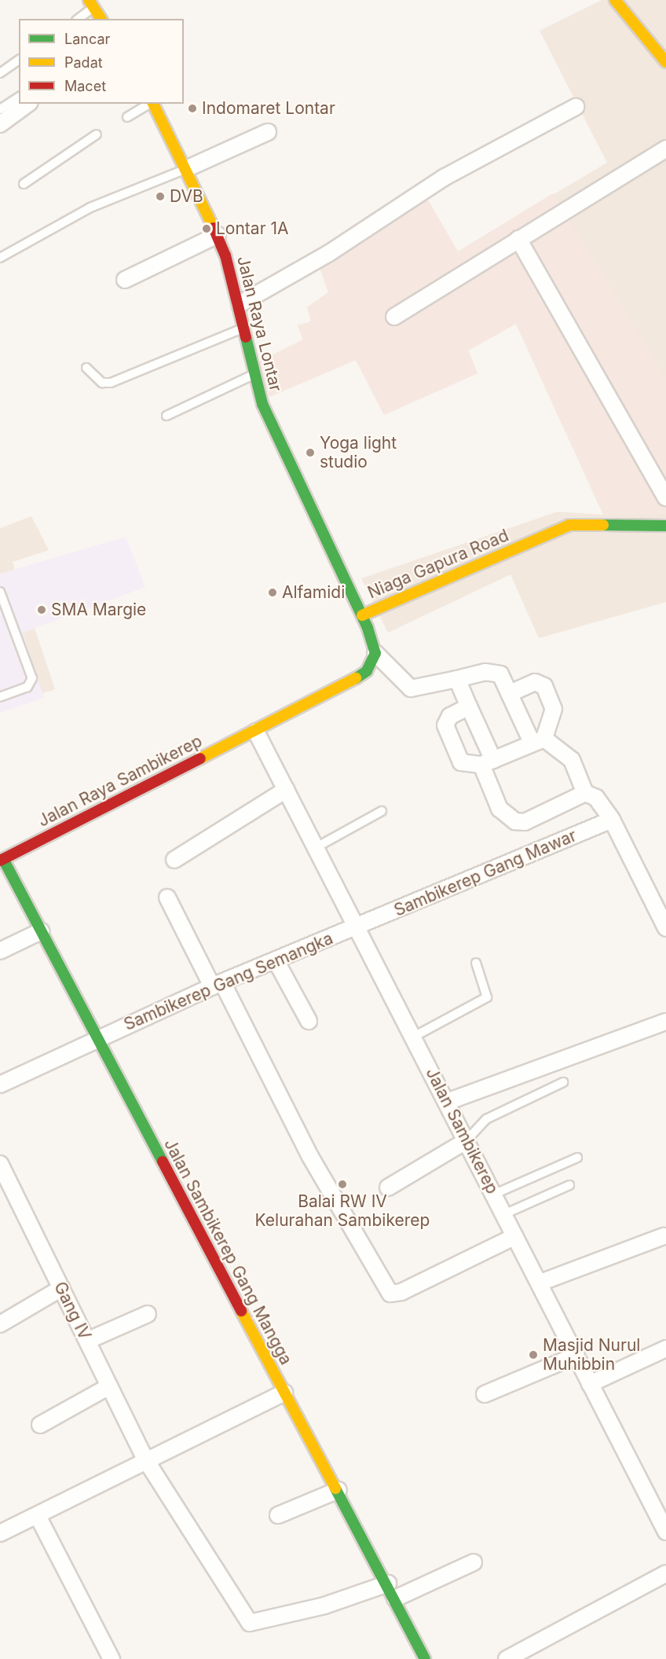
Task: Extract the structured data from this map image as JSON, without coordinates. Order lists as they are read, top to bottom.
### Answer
{
  "streets": {
    "street": [
      "Jalan Raya Lontar",
      "Niaga Gapura Road",
      "Jalan Raya Sambikerep",
      "Sambikerep Gang Mawar",
      "Sambikerep Gang Semangka",
      "Jalan Sambikerep",
      "Jalan Sambikerep Gang Mangga",
      "Gang IV"
    ]
  },
  "crossings": [
    ["Jalan Raya Lontar", "Niaga Gapura Road"],
    ["Jalan Raya Sambikerep", "Jalan Sambikerep"],
    ["Jalan Raya Sambikerep", "Jalan Sambikerep Gang Mangga"],
    ["Sambikerep Gang Mawar", "Sambikerep Gang Semangka"],
    ["Sambikerep Gang Mawar", "Jalan Sambikerep"],
    ["Sambikerep Gang Semangka", "Jalan Sambikerep"],
    ["Sambikerep Gang Semangka", "Jalan Sambikerep Gang Mangga"],
    ["Jalan Sambikerep Gang Mangga", "Gang IV"]
  ],
  "places": [
    "Indomaret Lontar",
    "DVB",
    "Lontar 1A",
    "Yoga light studio",
    "Alfamidi",
    "SMA Margie",
    "Balai RW IV Kelurahan Sambikerep",
    "Masjid Nurul Muhibbin"
  ],
  "legend": ["Lancar", "Padat", "Macet"]
}
